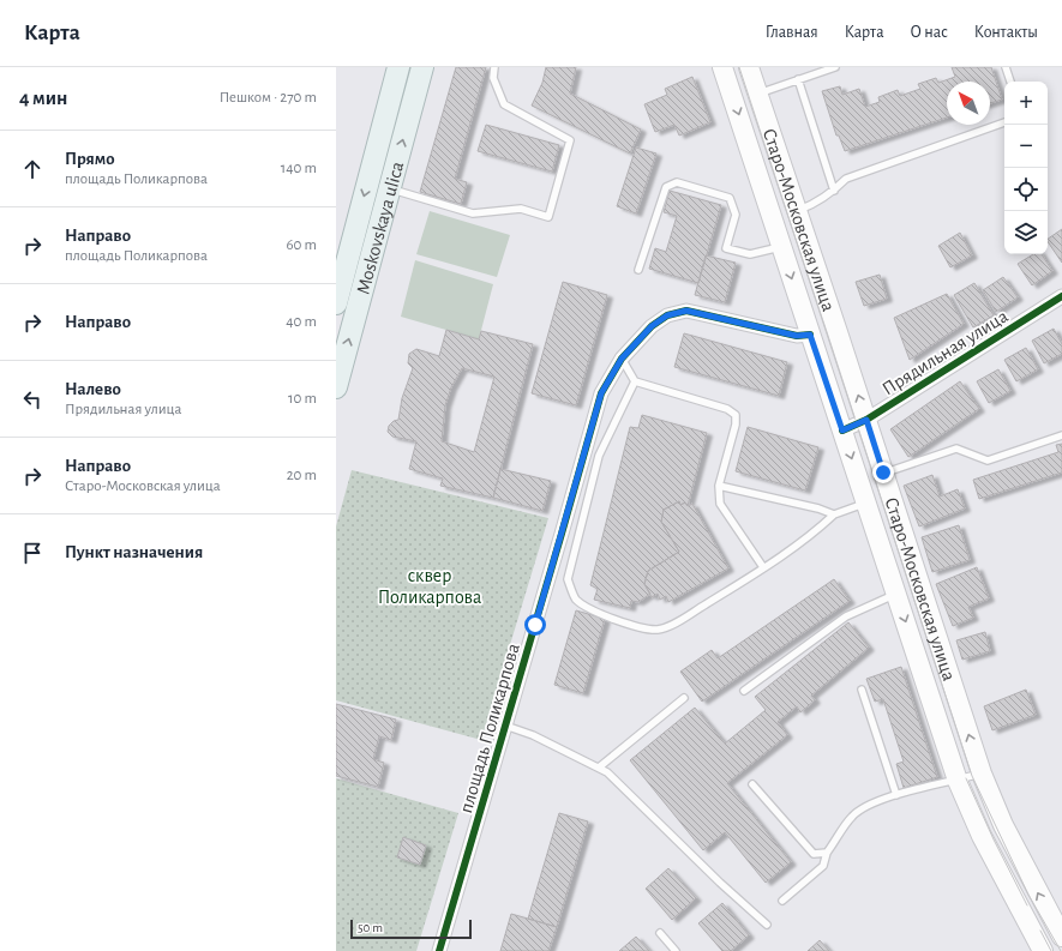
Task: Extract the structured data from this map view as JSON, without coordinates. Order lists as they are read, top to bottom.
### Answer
{
  "streets": {
    "main road": ["Старо-Московская улица", "Moskovskaya ulica"],
    "street": ["Прядильная улица", "площадь Поликарпова"]
  },
  "crossings": [
    ["Старо-Московская улица", "Прядильная улица"]
  ],
  "parks": ["сквер Поликарпова"],
  "scale_bar": "50 m",
  "north": "top left",
  "page": {
    "header": "Карта",
    "nav": [
      "Главная",
      "Карта",
      "О нас",
      "Контакты"
    ],
    "heading": ["4 мин", "Пешком · 270 m"],
    "map_buttons": ["+", "−"],
    "list": [
      ["Прямо", "площадь Поликарпова", "140 m"],
      ["Направо", "площадь Поликарпова", "60 m"],
      ["Направо", "40 m"],
      ["Налево", "Прядильная улица", "10 m"],
      ["Направо", "Старо-Московская улица", "20 m"],
      "Пункт назначения"
    ],
    "scale": "50 m"
  }
}
